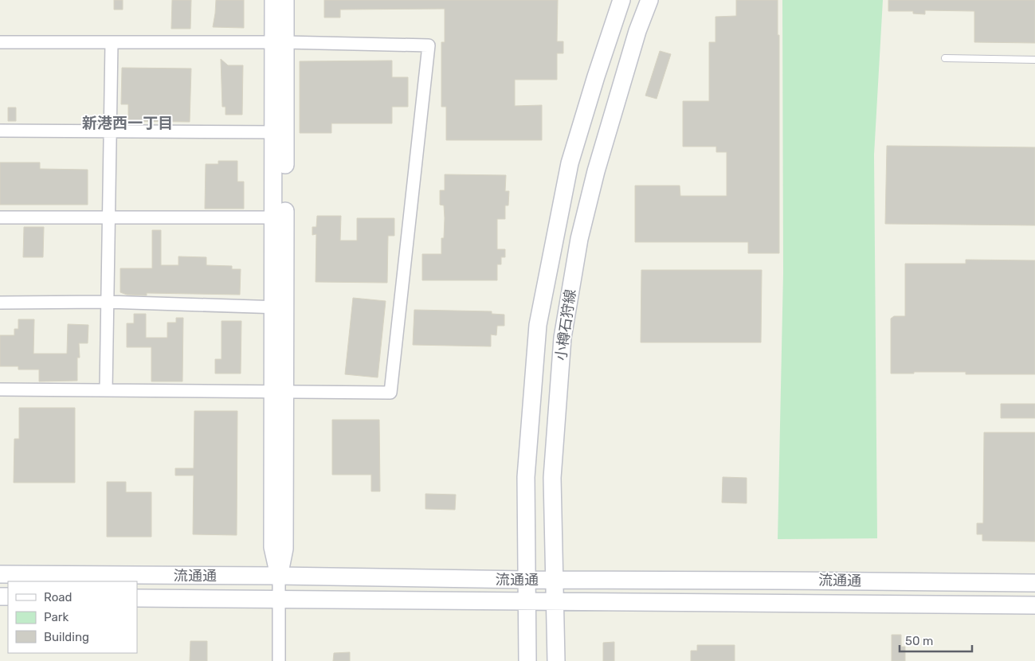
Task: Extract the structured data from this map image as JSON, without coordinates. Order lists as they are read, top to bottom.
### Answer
{
  "streets": {
    "street": ["小樽石狩線", "流通通"]
  },
  "crossings": [
    ["小樽石狩線", "流通通"]
  ],
  "districts": ["新港西一丁目"],
  "legend": ["Road", "Park", "Building"],
  "scale_bar": "50 m"
}
